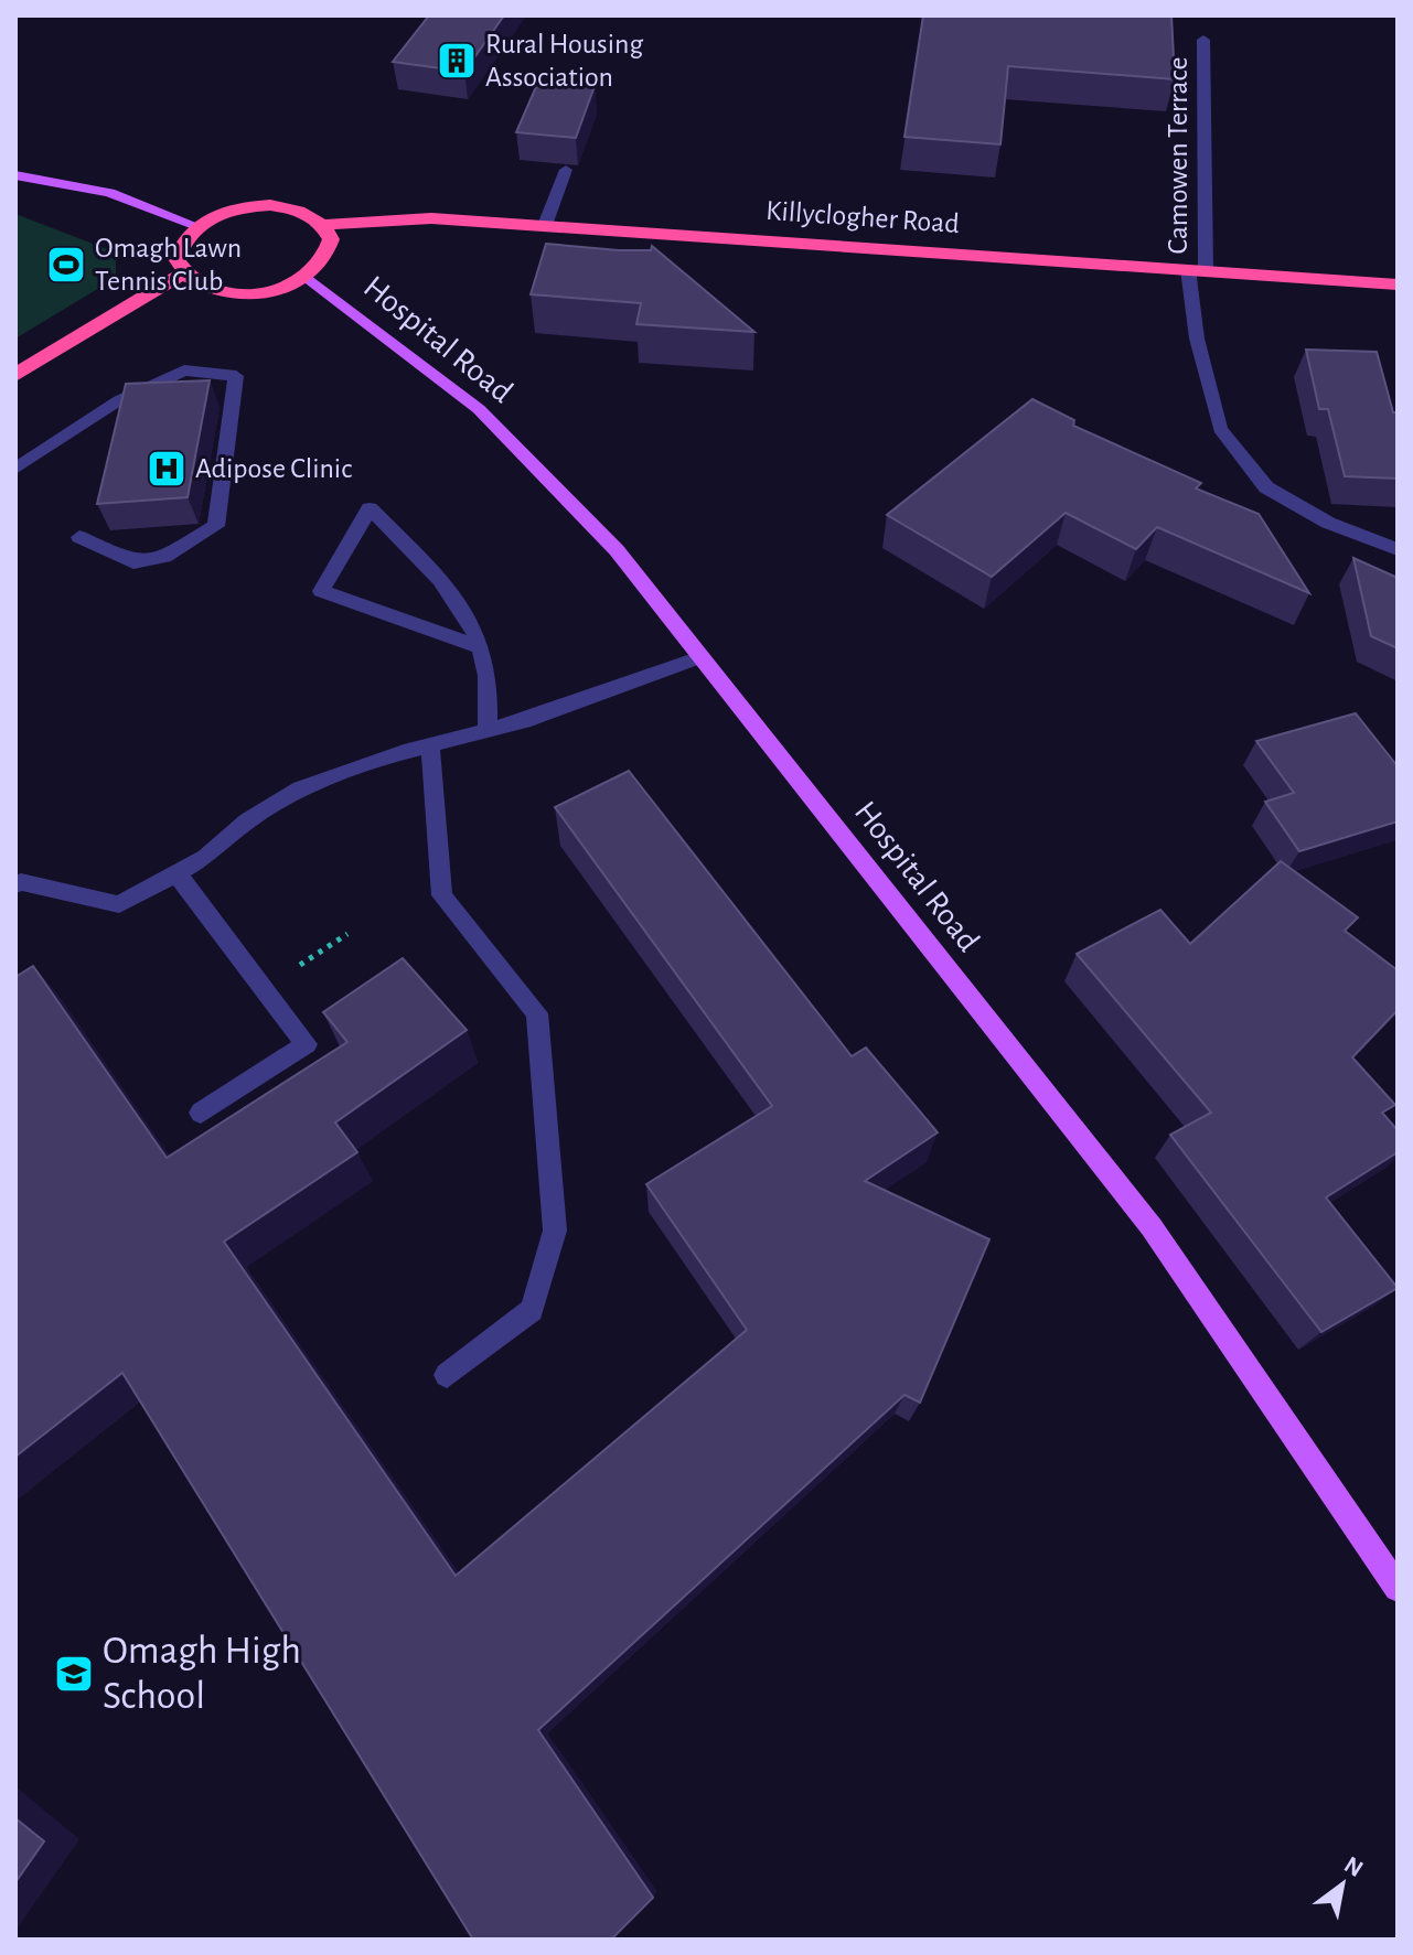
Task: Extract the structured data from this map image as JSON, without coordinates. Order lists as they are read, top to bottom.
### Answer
{
  "streets": {
    "highway": ["Killyclogher Road"],
    "main road": ["Hospital Road"],
    "street": ["Camowen Terrace"]
  },
  "crossings": [
    ["Camowen Terrace", "Killyclogher Road"],
    ["Killyclogher Road", "Hospital Road"]
  ],
  "places": {
    "building": ["Rural Housing Association"],
    "sports": ["Omagh Lawn Tennis Club"],
    "hospital": ["Adipose Clinic"],
    "school or university": ["Omagh High School"]
  },
  "north": "top right"
}
